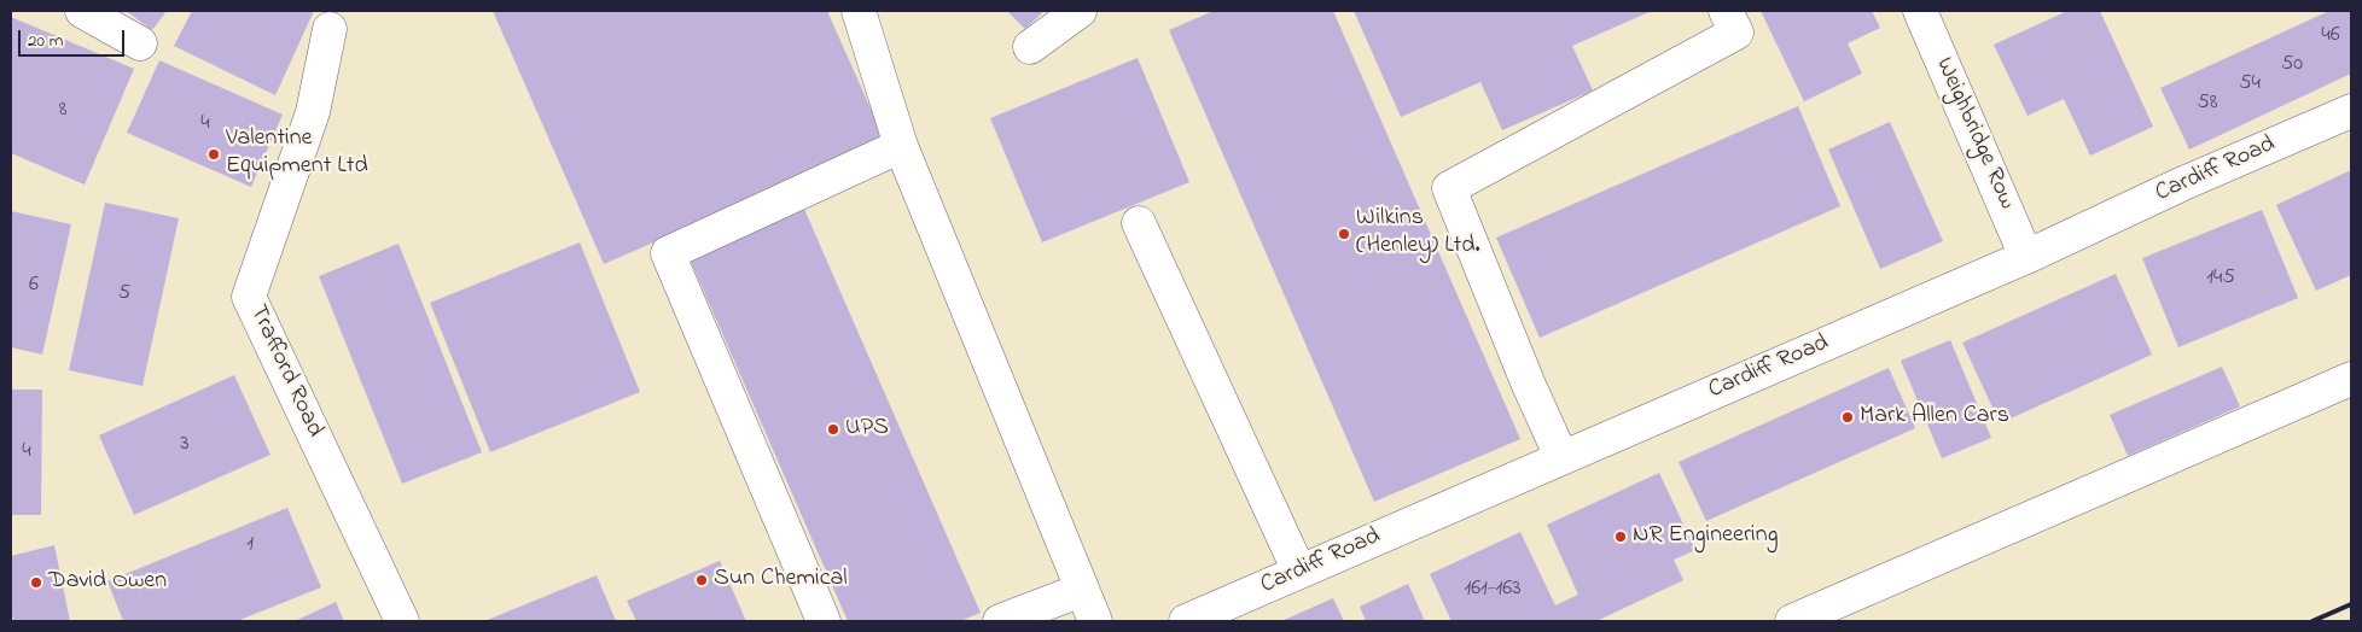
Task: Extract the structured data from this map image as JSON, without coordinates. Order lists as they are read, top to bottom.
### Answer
{
  "streets": {
    "street": ["Weighbridge Row", "Cardiff Road", "Trafford Road"]
  },
  "crossings": [
    ["Weighbridge Row", "Cardiff Road"]
  ],
  "places": [
    "Valentine Equipment Ltd",
    "Wilkins (Henley) Ltd.",
    "Mark Allen Cars",
    "UPS",
    "NR Engineering",
    "Sun Chemical",
    "David Owen"
  ],
  "house_numbers": [
    "46",
    "50",
    "54",
    "58",
    "8",
    "4",
    "145",
    "6",
    "5",
    "3",
    "4",
    "1",
    "161-163"
  ],
  "scale_bar": "20 m"
}
